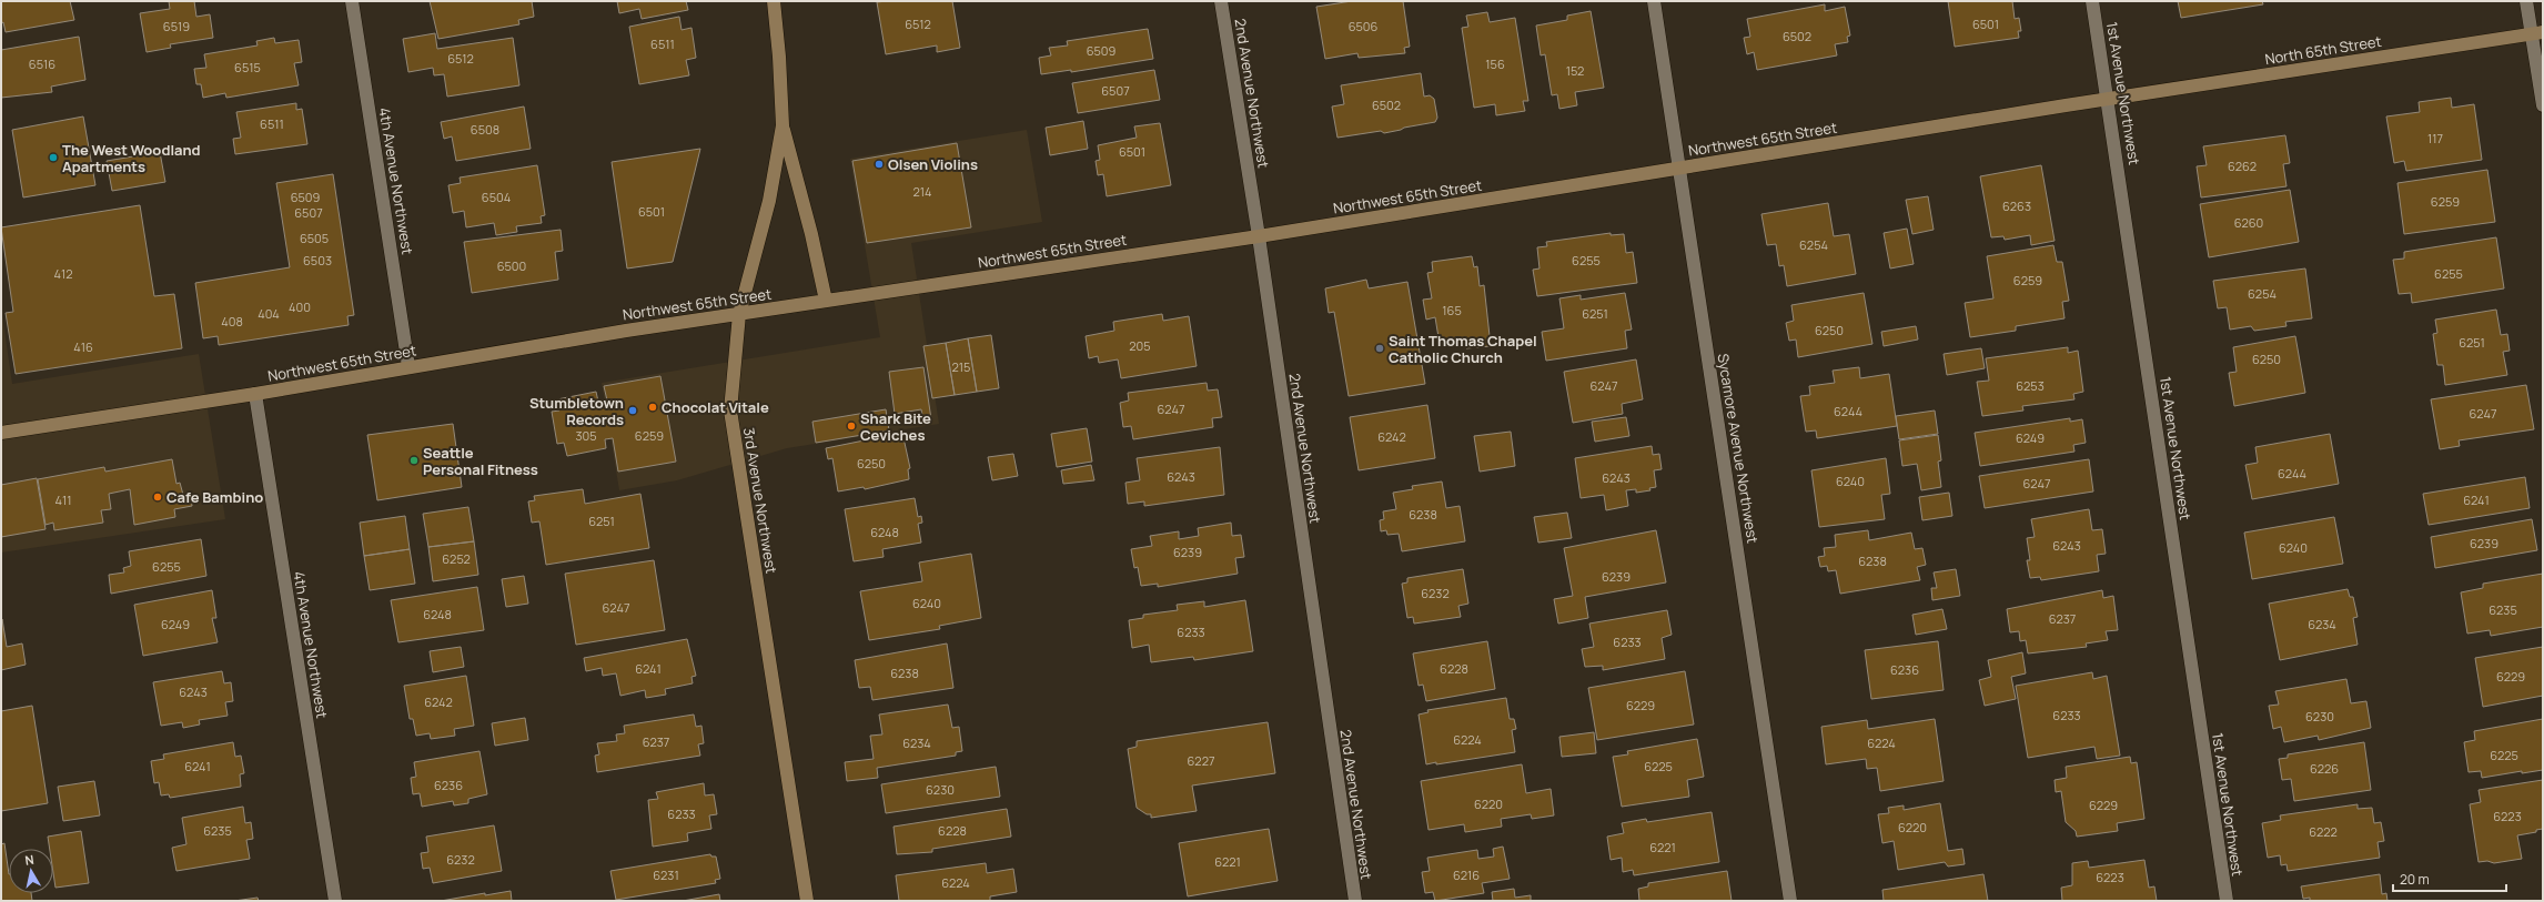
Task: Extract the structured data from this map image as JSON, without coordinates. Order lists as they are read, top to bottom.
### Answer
{
  "streets": {
    "street": [
      "North 65th Street",
      "2nd Avenue Northwest",
      "1st Avenue Northwest",
      "Northwest 65th Street",
      "4th Avenue Northwest",
      "Sycamore Avenue Northwest",
      "3rd Avenue Northwest"
    ]
  },
  "crossings": [
    ["North 65th Street", "1st Avenue Northwest"],
    ["North 65th Street", "Northwest 65th Street"],
    ["2nd Avenue Northwest", "Northwest 65th Street"],
    ["1st Avenue Northwest", "Northwest 65th Street"],
    ["Northwest 65th Street", "4th Avenue Northwest"],
    ["Northwest 65th Street", "Sycamore Avenue Northwest"],
    ["Northwest 65th Street", "3rd Avenue Northwest"]
  ],
  "places": [
    "The West Woodland Apartments",
    "Olsen Violins",
    "Saint Thomas Chapel Catholic Church",
    "Chocolat Vitale",
    "Stumbletown Records",
    "Shark Bite Ceviches",
    "Seattle Personal Fitness",
    "Cafe Bambino"
  ],
  "house_numbers": [
    "6512",
    "6501",
    "6519",
    "6506",
    "6502",
    "6511",
    "6509",
    "6512",
    "6516",
    "156",
    "6515",
    "152",
    "6507",
    "6502",
    "6511",
    "6508",
    "117",
    "6501",
    "6262",
    "214",
    "6509",
    "6504",
    "6259",
    "6263",
    "6501",
    "6507",
    "6260",
    "6505",
    "6254",
    "6503",
    "6255",
    "6500",
    "412",
    "6255",
    "6259",
    "6254",
    "400",
    "165",
    "404",
    "6251",
    "408",
    "6250",
    "6251",
    "205",
    "416",
    "6250",
    "215",
    "6247",
    "6253",
    "6247",
    "6244",
    "6247",
    "305",
    "6259",
    "6242",
    "6249",
    "6250",
    "6244",
    "6243",
    "6243",
    "6240",
    "6247",
    "411",
    "6241",
    "6238",
    "6251",
    "6248",
    "6239",
    "6243",
    "6240",
    "6239",
    "6252",
    "6238",
    "6255",
    "6239",
    "6232",
    "6240",
    "6247",
    "6235",
    "6248",
    "6237",
    "6249",
    "6234",
    "6233",
    "6233",
    "6241",
    "6228",
    "6236",
    "6238",
    "6229",
    "6243",
    "6242",
    "6229",
    "6233",
    "6230",
    "6224",
    "6237",
    "6234",
    "6224",
    "6225",
    "6227",
    "6241",
    "6225",
    "6226",
    "6236",
    "6230",
    "6220",
    "6229",
    "6233",
    "6223",
    "6220",
    "6235",
    "6228",
    "6222",
    "6221",
    "6232",
    "6221",
    "6231",
    "6216",
    "6223",
    "6224"
  ],
  "scale_bar": "20 m",
  "north": "top"
}
